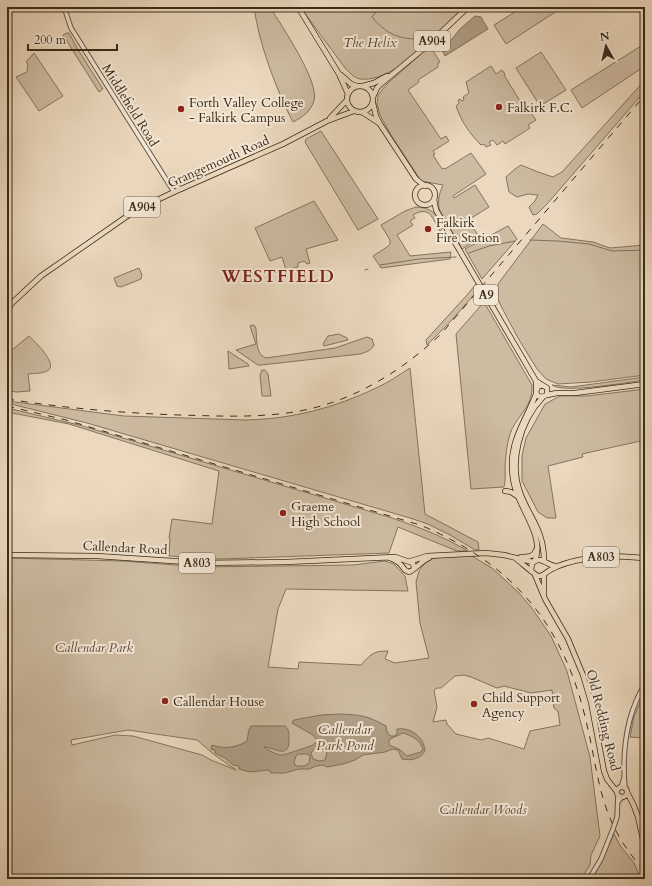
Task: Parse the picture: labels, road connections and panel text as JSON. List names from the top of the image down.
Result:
{
  "streets": {
    "main road": [
      "A904",
      "Grangemouth Road",
      "A9",
      "Callendar Road",
      "A803",
      "Old Redding Road"
    ],
    "street": ["Middlefield Road"]
  },
  "crossings": [
    ["A904", "Grangemouth Road"],
    ["Middlefield Road", "Grangemouth Road"],
    ["Callendar Road", "A803"],
    ["Callendar Road", "Old Redding Road"],
    ["A803", "Old Redding Road"]
  ],
  "districts": ["WESTFIELD"],
  "water": ["Callendar Park Pond"],
  "parks": ["The Helix", "Callendar Park", "Callendar Woods"],
  "places": [
    "Falkirk F.C.",
    "Forth Valley College - Falkirk Campus",
    "Falkirk Fire Station",
    "Graeme High School",
    "Callendar House",
    "Child Support Agency"
  ],
  "scale_bar": "200 m",
  "north": "top"
}
